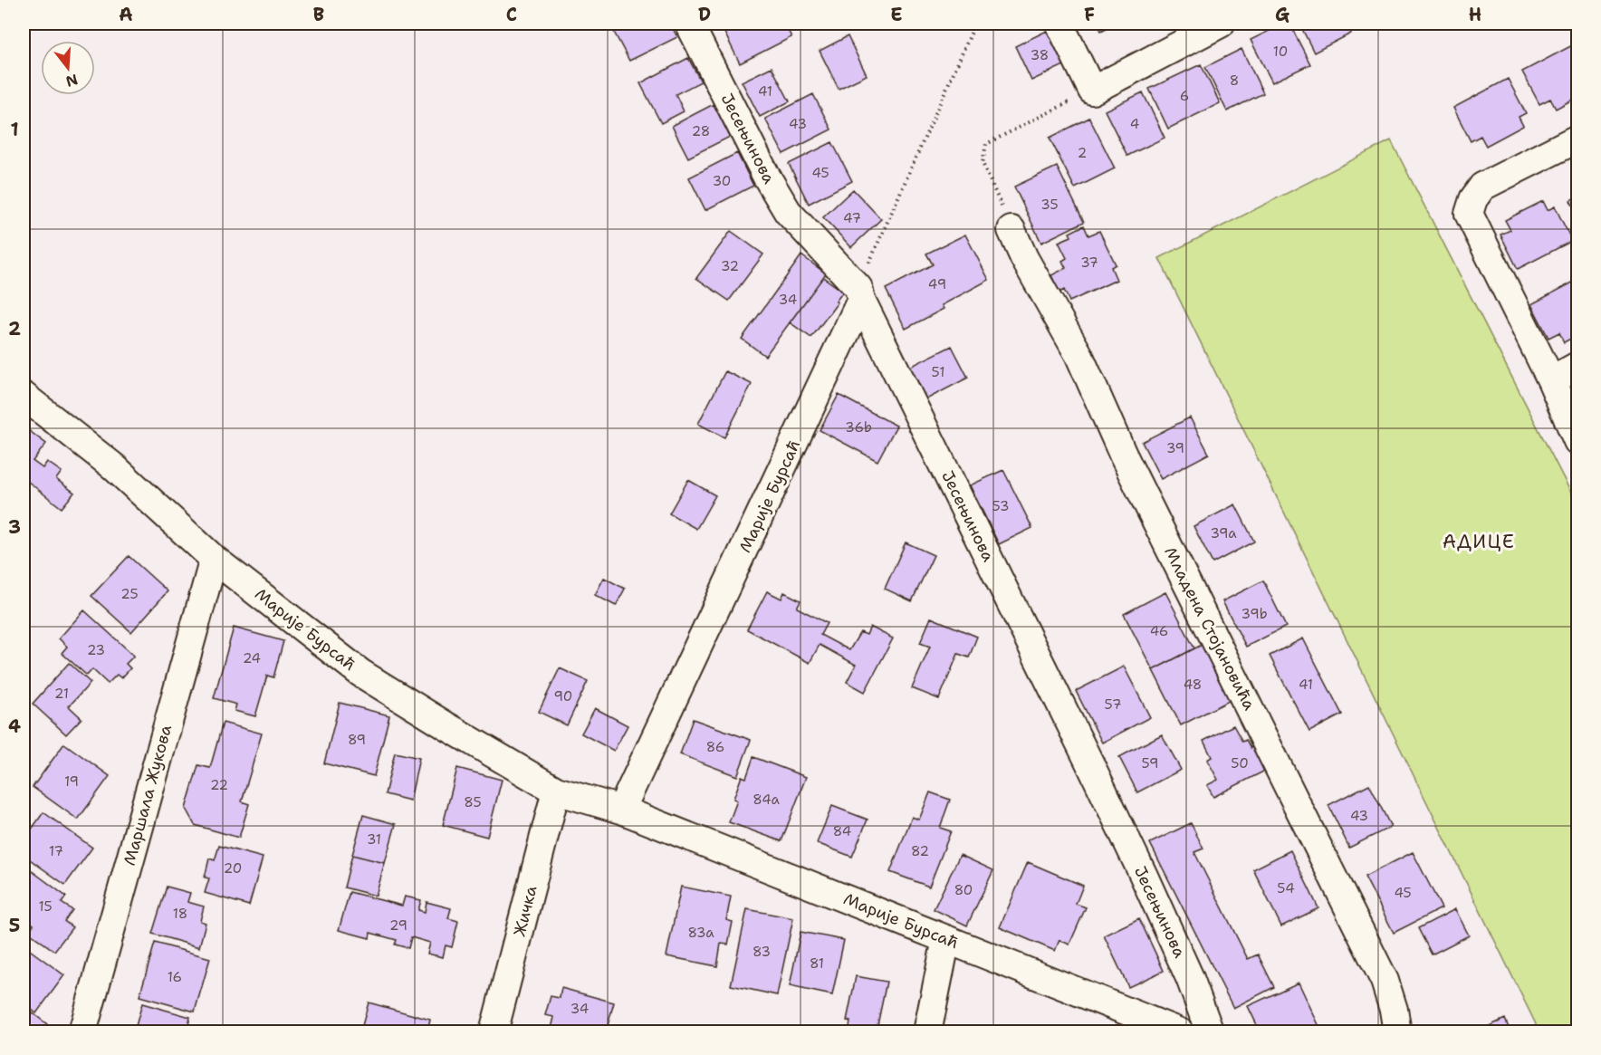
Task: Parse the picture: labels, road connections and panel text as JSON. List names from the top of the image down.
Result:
{
  "streets": {
    "street": [
      "Јесењинова",
      "Марије Бурсаћ",
      "Младена Стојановића",
      "Маршала Жукова",
      "Жичка"
    ]
  },
  "crossings": [
    ["Јесењинова", "Марије Бурсаћ"],
    ["Марије Бурсаћ", "Маршала Жукова"],
    ["Марије Бурсаћ", "Жичка"]
  ],
  "districts": ["АДИЦЕ"],
  "house_numbers": [
    "10",
    "38",
    "8",
    "41",
    "6",
    "43",
    "4",
    "28",
    "2",
    "45",
    "30",
    "35",
    "47",
    "37",
    "32",
    "49",
    "34",
    "51",
    "36b",
    "39",
    "53",
    "39a",
    "25",
    "39b",
    "46",
    "23",
    "24",
    "48",
    "41",
    "21",
    "90",
    "57",
    "89",
    "86",
    "59",
    "50",
    "19",
    "22",
    "84a",
    "85",
    "43",
    "84",
    "31",
    "17",
    "82",
    "20",
    "54",
    "80",
    "45",
    "15",
    "18",
    "29",
    "83a",
    "83",
    "81",
    "16",
    "34"
  ],
  "north": "bottom",
  "grid": {
    "columns": [
      "A",
      "B",
      "C",
      "D",
      "E",
      "F",
      "G",
      "H"
    ],
    "rows": [
      "1",
      "2",
      "3",
      "4",
      "5"
    ]
  }
}
